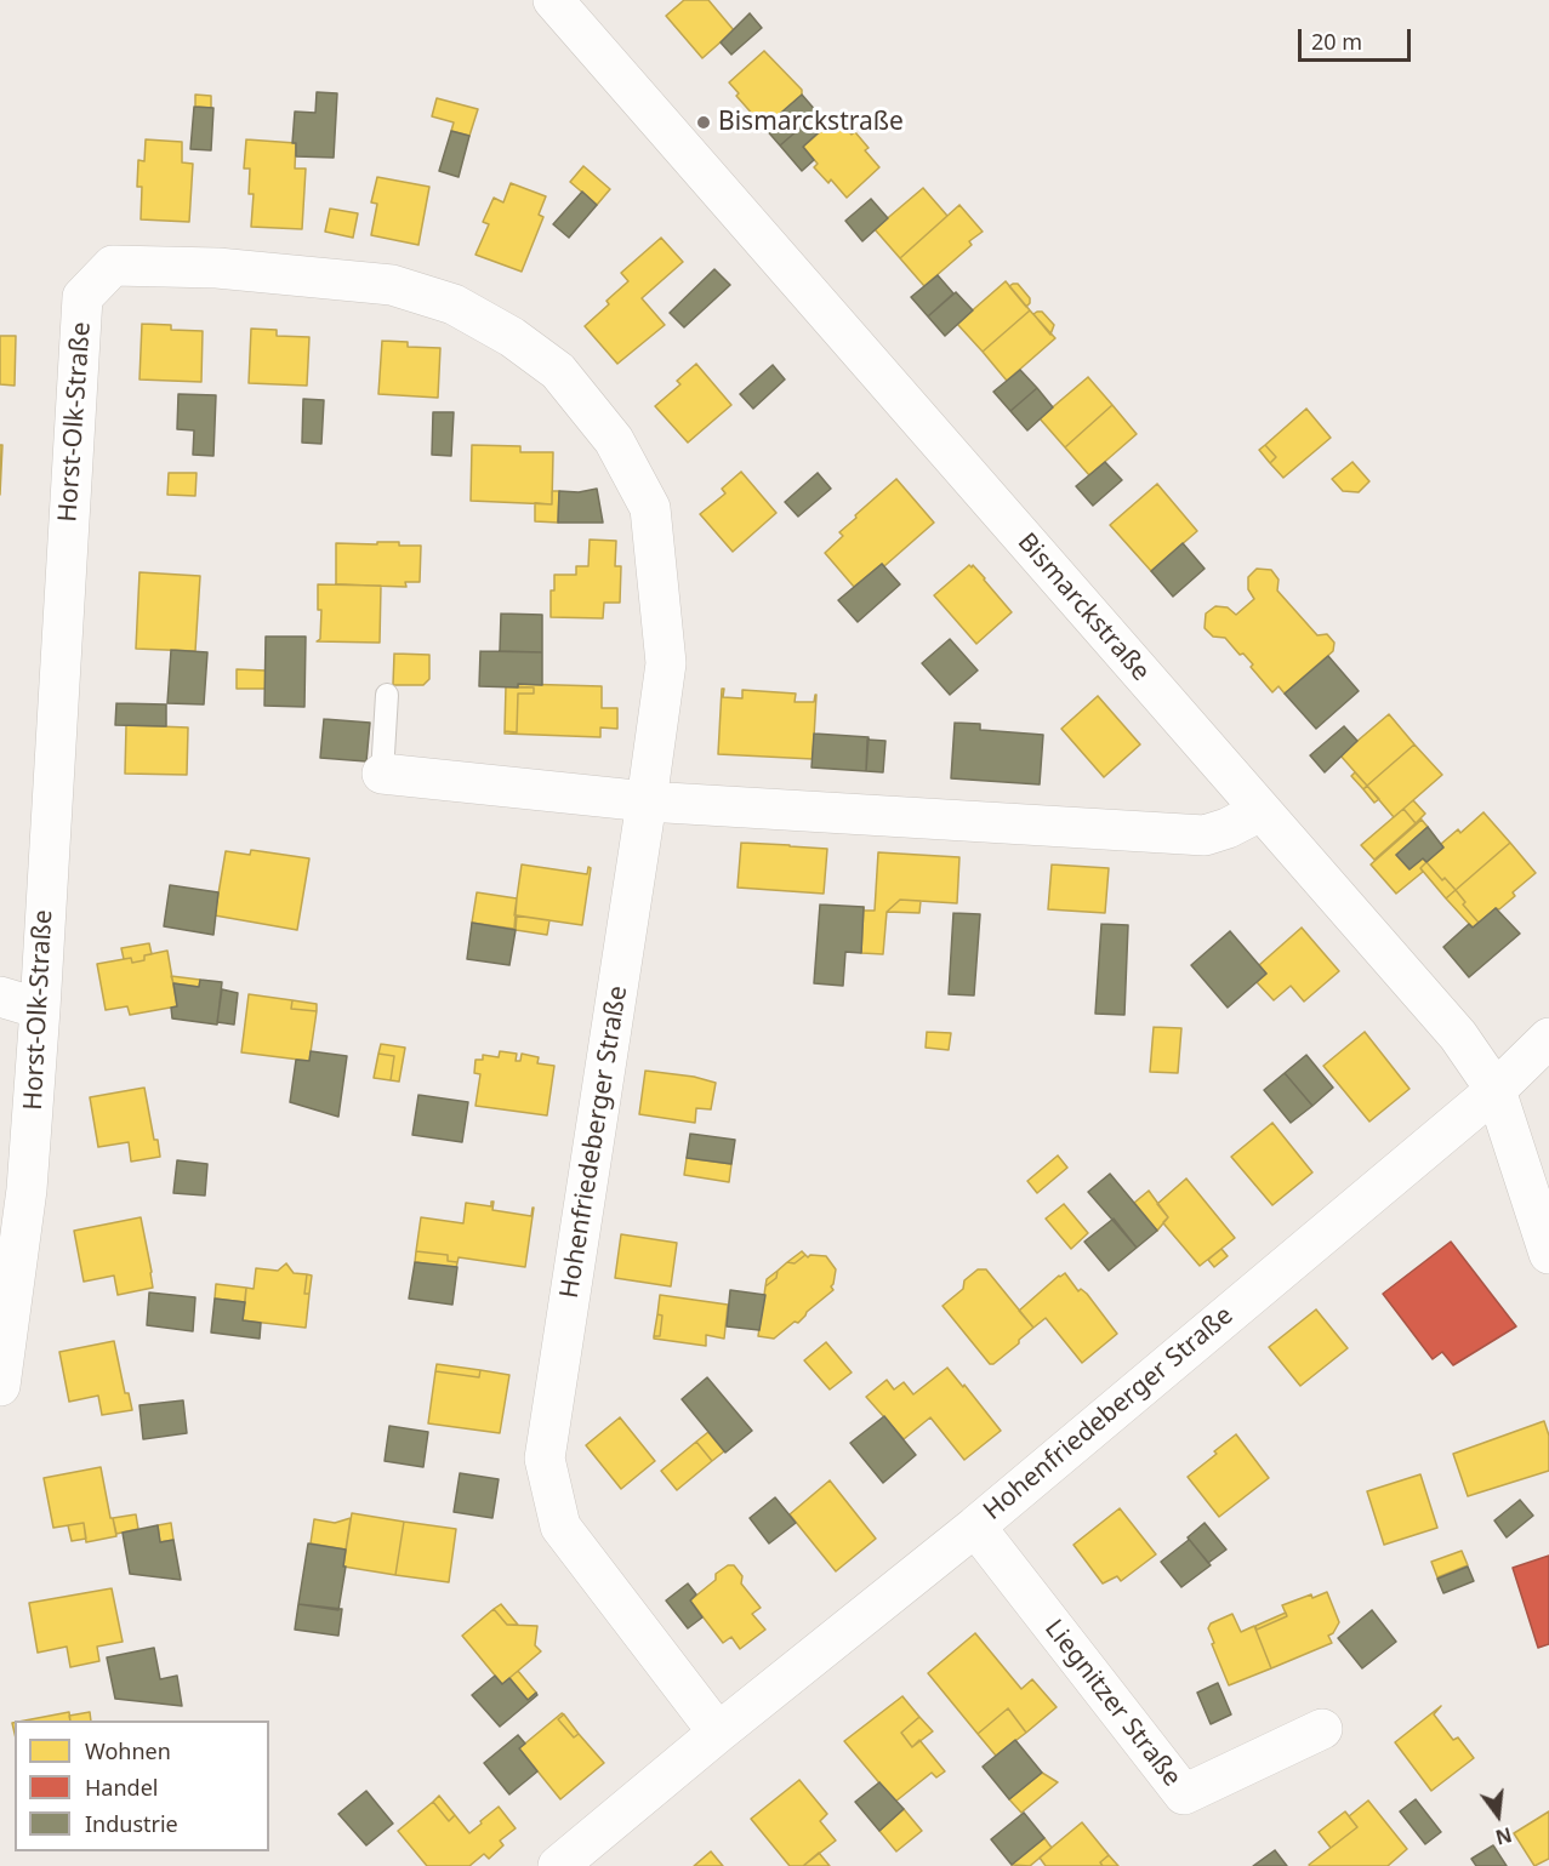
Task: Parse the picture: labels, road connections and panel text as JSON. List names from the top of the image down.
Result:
{
  "streets": {
    "street": [
      "Horst-Olk-Straße",
      "Bismarckstraße",
      "Hohenfriedeberger Straße",
      "Liegnitzer Straße"
    ]
  },
  "crossings": [
    ["Horst-Olk-Straße", "Hohenfriedeberger Straße"],
    ["Bismarckstraße", "Hohenfriedeberger Straße"],
    ["Hohenfriedeberger Straße", "Liegnitzer Straße"]
  ],
  "places": ["Bismarckstraße"],
  "legend": ["Wohnen", "Handel", "Industrie"],
  "scale_bar": "20 m",
  "north": "bottom"
}
